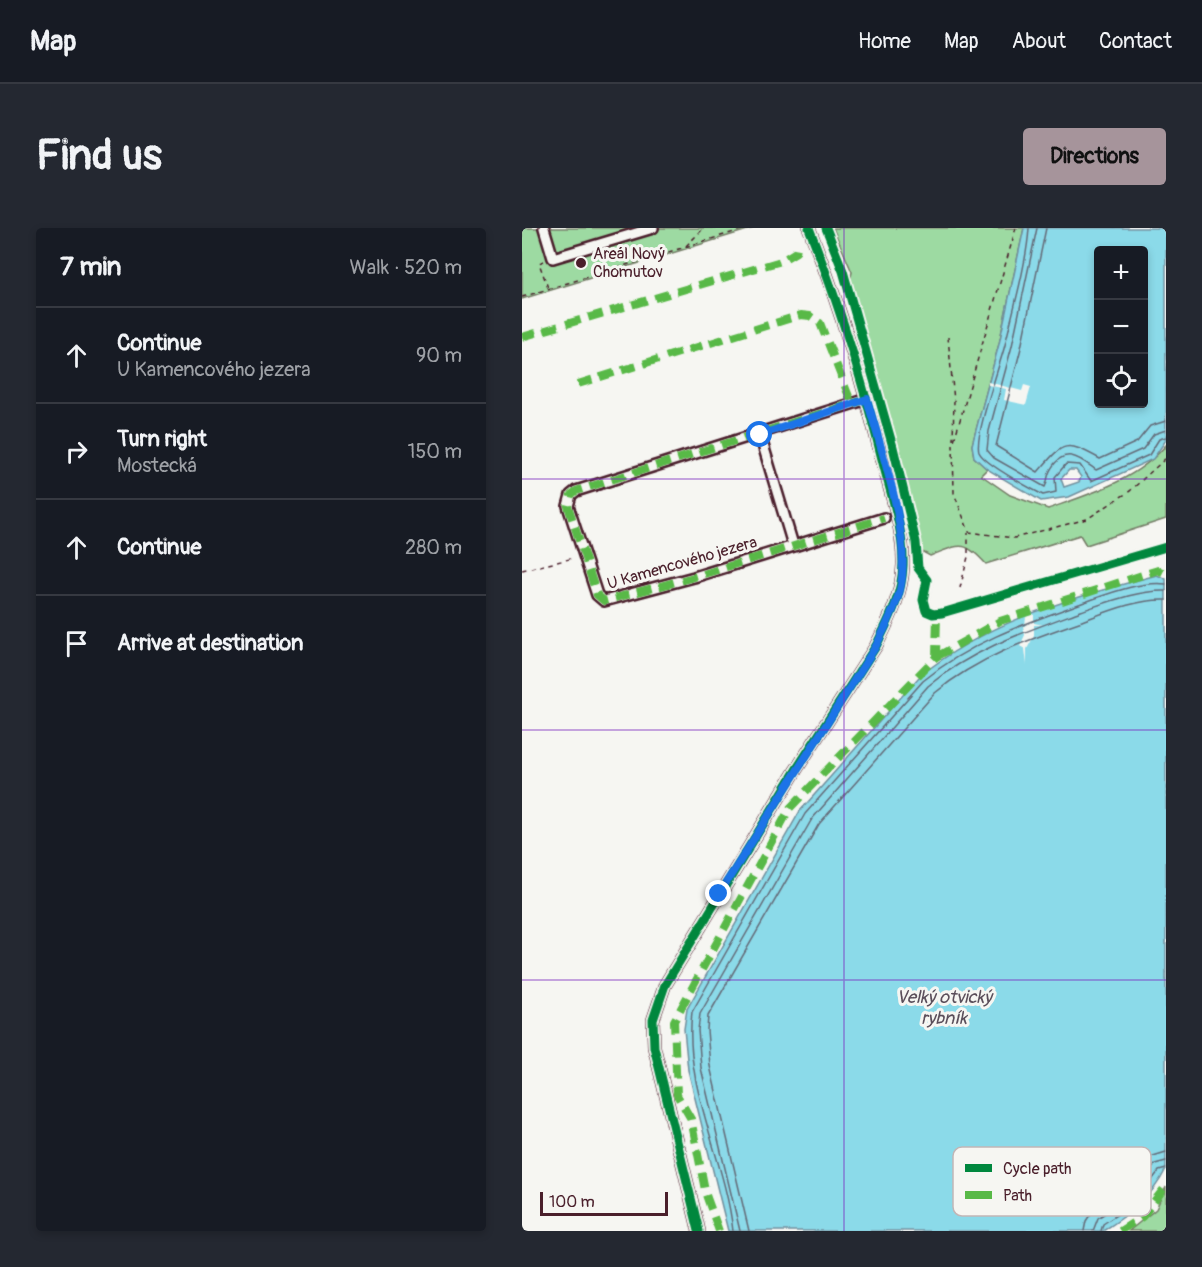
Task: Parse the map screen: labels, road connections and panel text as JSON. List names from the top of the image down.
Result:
{
  "streets": {
    "street": ["U Kamencového jezera"]
  },
  "water": ["Velký otvický rybník"],
  "places": ["Areál Nový Chomutov"],
  "legend": ["Cycle path", "Path"],
  "scale_bar": "100 m",
  "page": {
    "header": "Map",
    "nav": [
      "Home",
      "Map",
      "About",
      "Contact"
    ],
    "buttons": "Directions",
    "title": "Find us",
    "heading": ["7 min", "Walk · 520 m"],
    "map_buttons": ["+", "−"],
    "list": [
      ["Continue", "U Kamencového jezera", "90 m"],
      ["Turn right", "Mostecká", "150 m"],
      ["Continue", "280 m"],
      "Arrive at destination"
    ],
    "scale": "100 m"
  }
}
